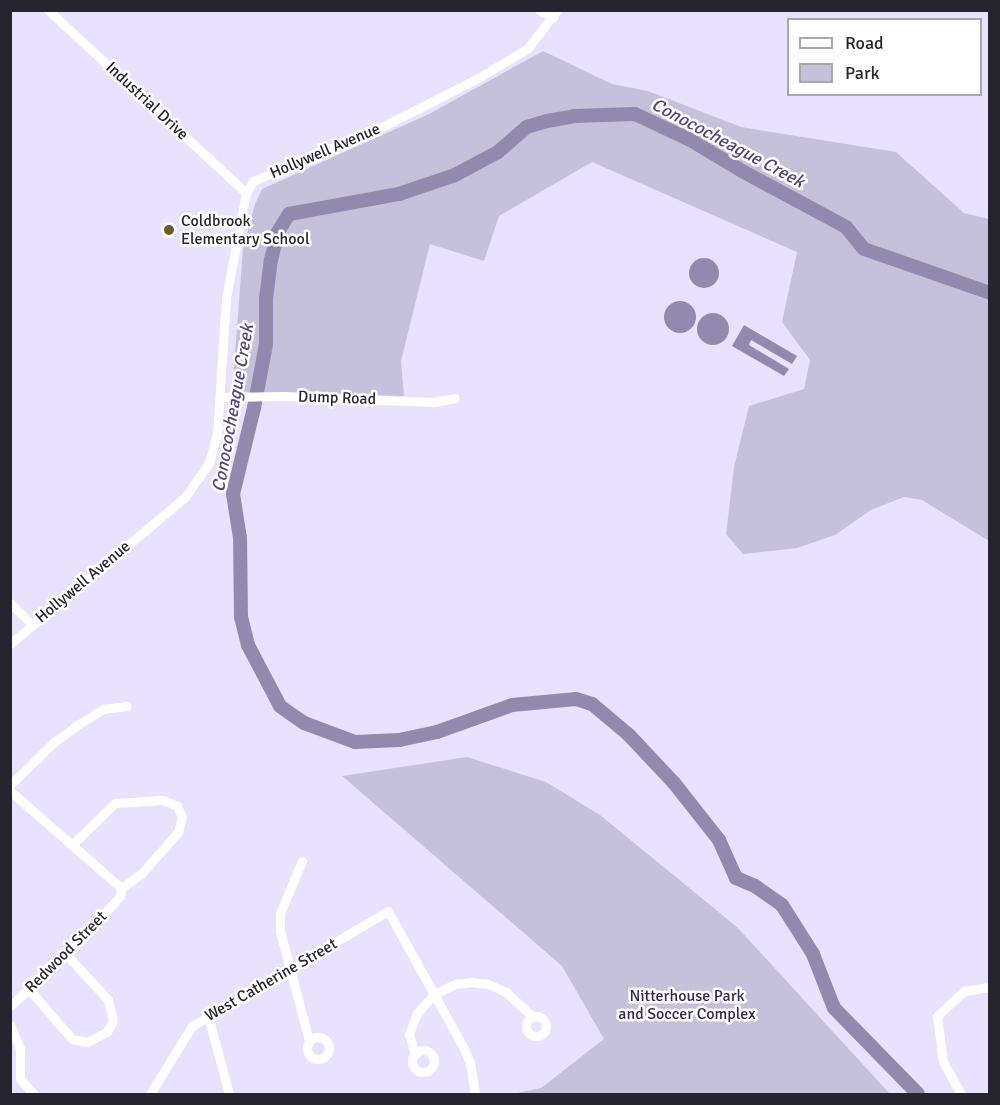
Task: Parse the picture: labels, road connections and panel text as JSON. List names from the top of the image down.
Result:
{
  "streets": {
    "street": [
      "Industrial Drive",
      "Hollywell Avenue",
      "Dump Road",
      "Redwood Street",
      "West Catherine Street"
    ]
  },
  "crossings": [
    ["Industrial Drive", "Hollywell Avenue"],
    ["Hollywell Avenue", "Dump Road"]
  ],
  "water": ["Conococheague Creek"],
  "parks": ["Nitterhouse Park and Soccer Complex"],
  "places": ["Coldbrook Elementary School"],
  "legend": ["Road", "Park"]
}
